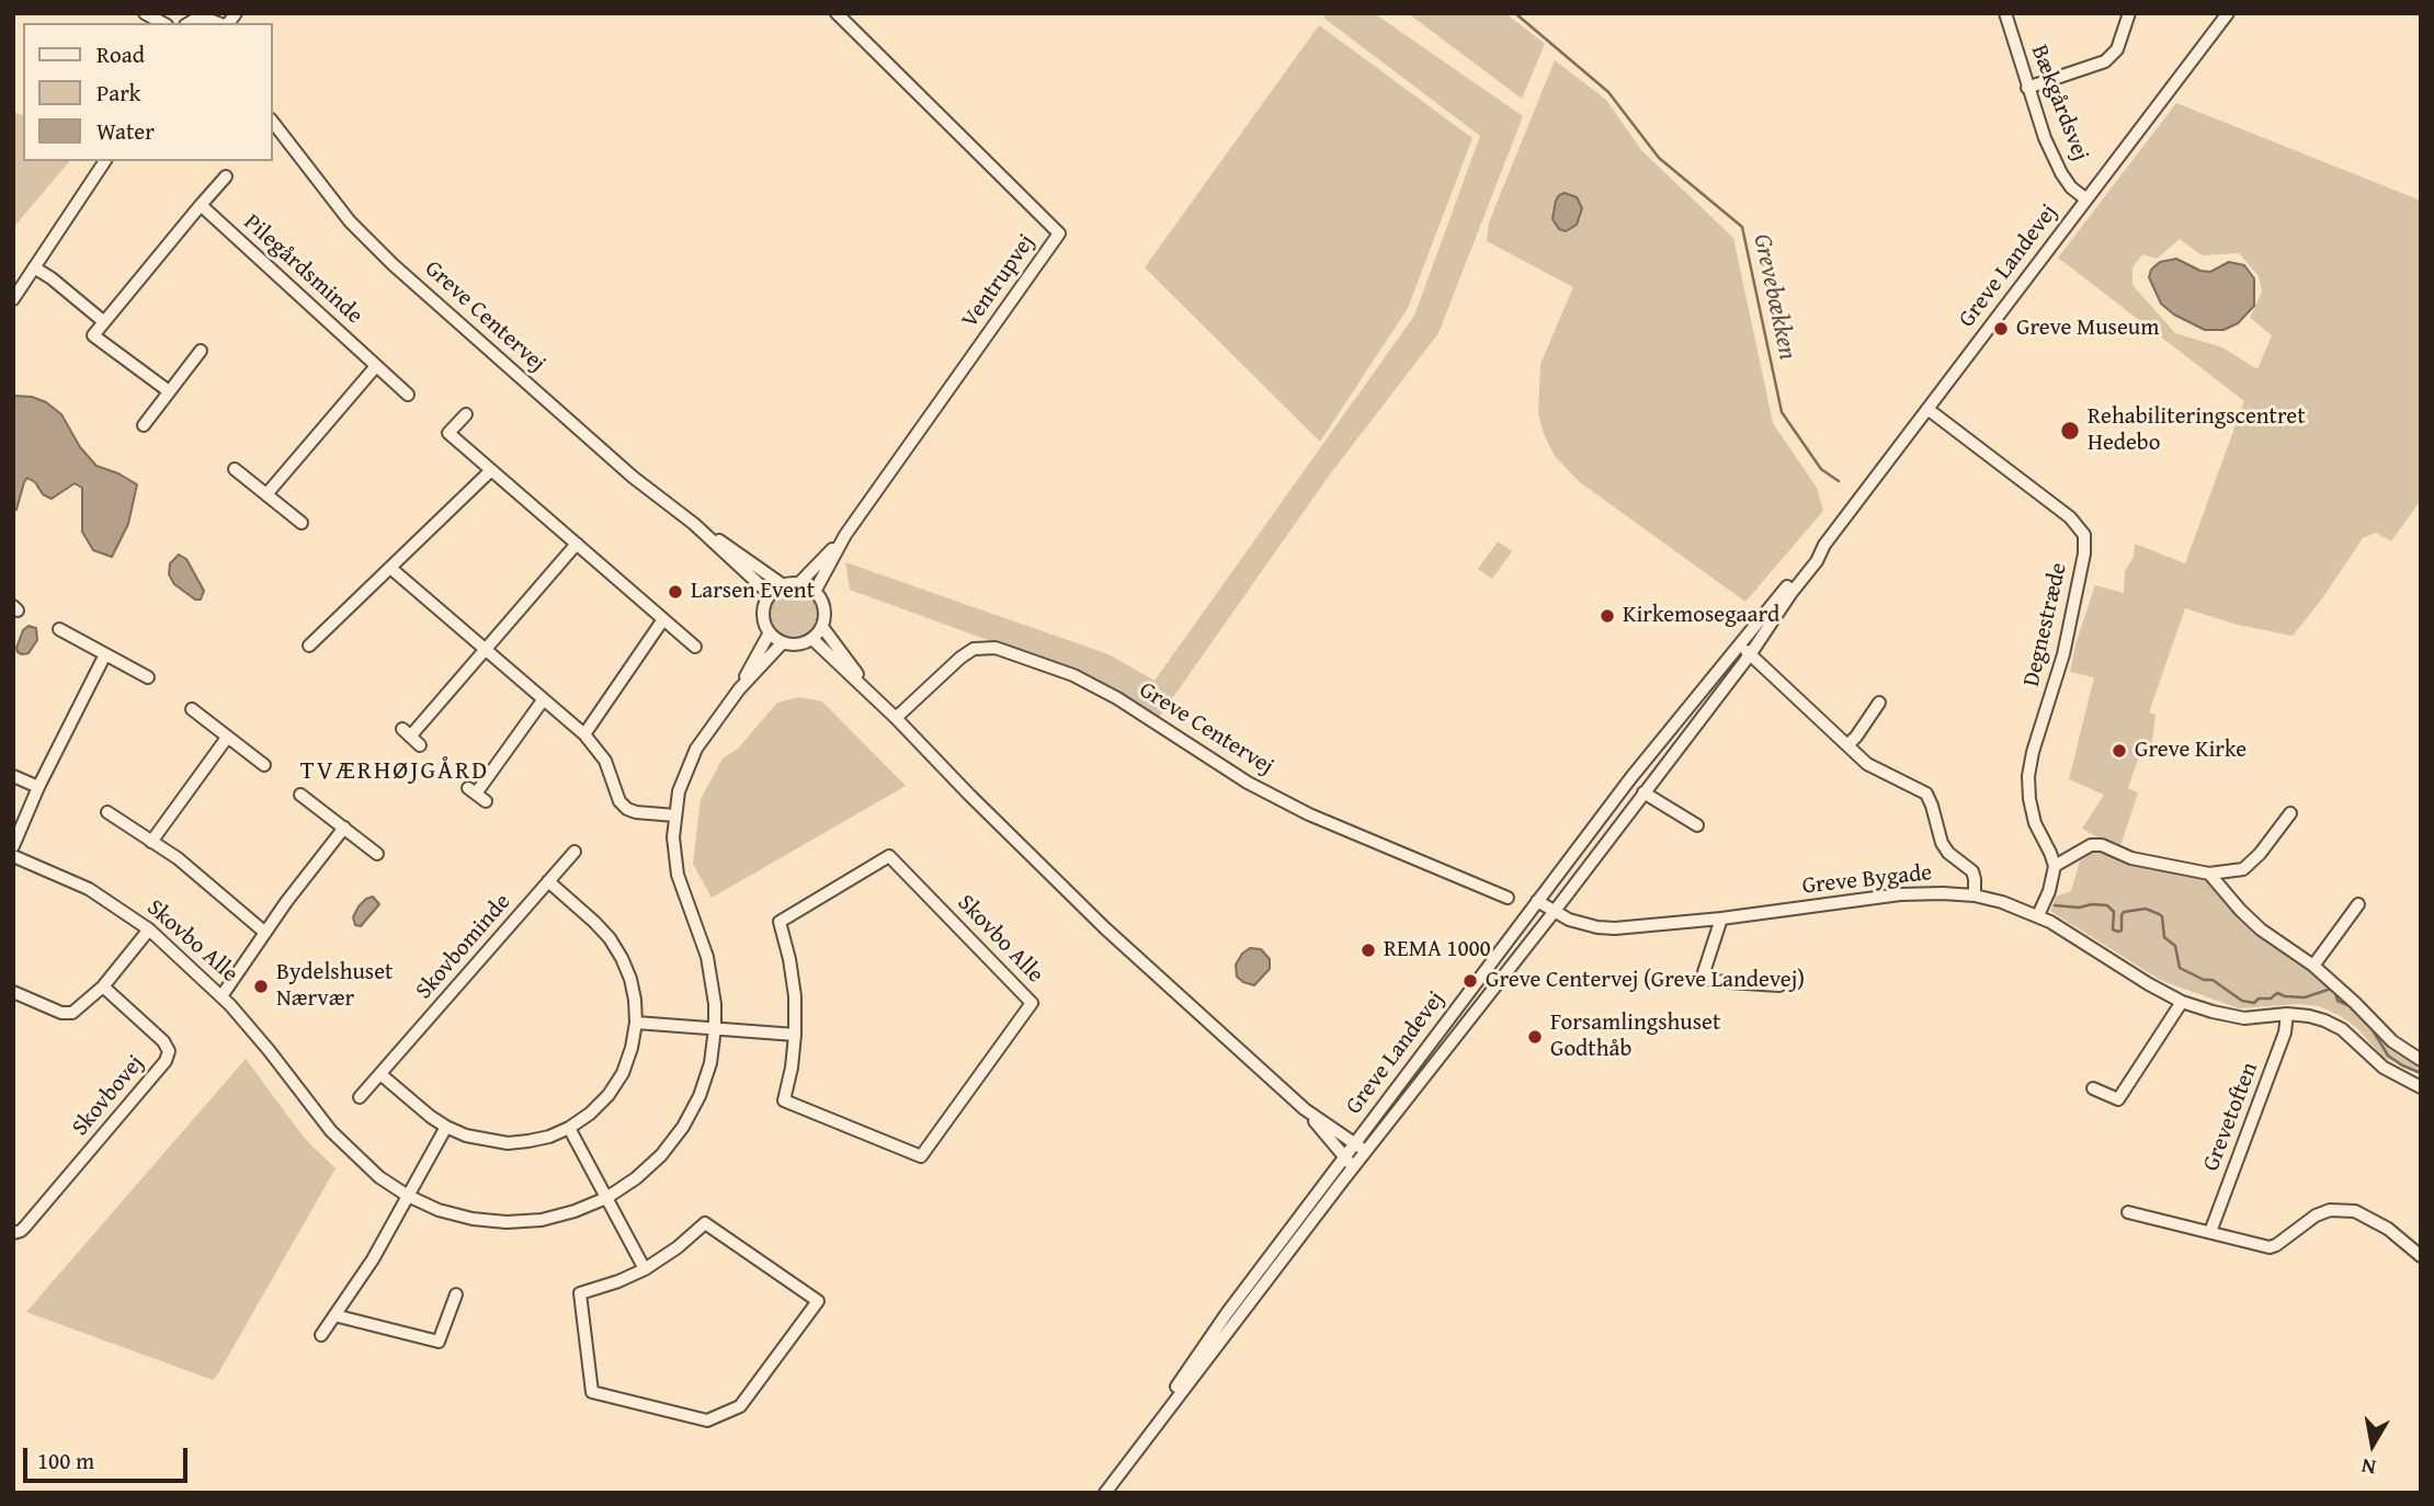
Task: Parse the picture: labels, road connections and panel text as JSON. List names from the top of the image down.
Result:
{
  "streets": {
    "street": [
      "Bækgårdsvej",
      "Greve Landevej",
      "Pilegårdsminde",
      "Ventrupvej",
      "Greve Centervej",
      "Degnestræde",
      "Greve Bygade",
      "Skovbo Alle",
      "Skovbominde",
      "Skovbovej",
      "Grevetoften"
    ]
  },
  "crossings": [
    ["Bækgårdsvej", "Greve Landevej"],
    ["Greve Landevej", "Degnestræde"],
    ["Greve Landevej", "Greve Bygade"],
    ["Ventrupvej", "Greve Centervej"],
    ["Ventrupvej", "Skovbo Alle"],
    ["Greve Centervej", "Skovbo Alle"],
    ["Greve Bygade", "Grevetoften"]
  ],
  "districts": ["TVÆRHØJGÅRD"],
  "water": ["Grevebækken"],
  "places": [
    "Greve Museum",
    "Rehabiliteringscentret Hedebo",
    "Larsen Event",
    "Kirkemosegaard",
    "Greve Kirke",
    "REMA 1000",
    "Greve Centervej (Greve Landevej)",
    "Bydelshuset Nærvær",
    "Forsamlingshuset Godthåb"
  ],
  "legend": ["Road", "Park", "Water"],
  "scale_bar": "100 m",
  "north": "bottom"
}
